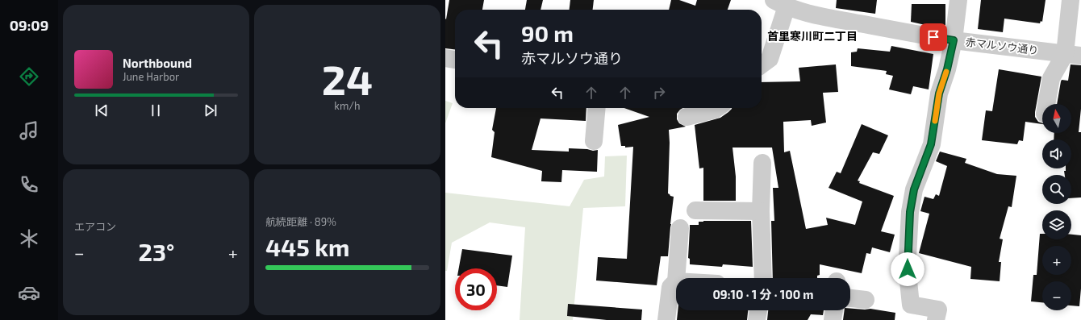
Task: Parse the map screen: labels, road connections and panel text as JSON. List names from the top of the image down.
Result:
{
  "streets": {
    "street": ["赤マルソウ通り"]
  },
  "districts": ["首里寒川町二丁目"],
  "north": "top",
  "page": {
    "tabs": "09:09",
    "tile": [
      ["24", "km/h"],
      "エアコン",
      ["航続距離 · 89%", "445 km"]
    ],
    "turn": ["90 m", "赤マルソウ通り"],
    "song": ["Northbound", "June Harbor"],
    "map_buttons": ["+", "−"],
    "heat": ["−", "23°", "+"],
    "limit": "30",
    "trip": "09:10 · 1 分 · 100 m"
  }
}
